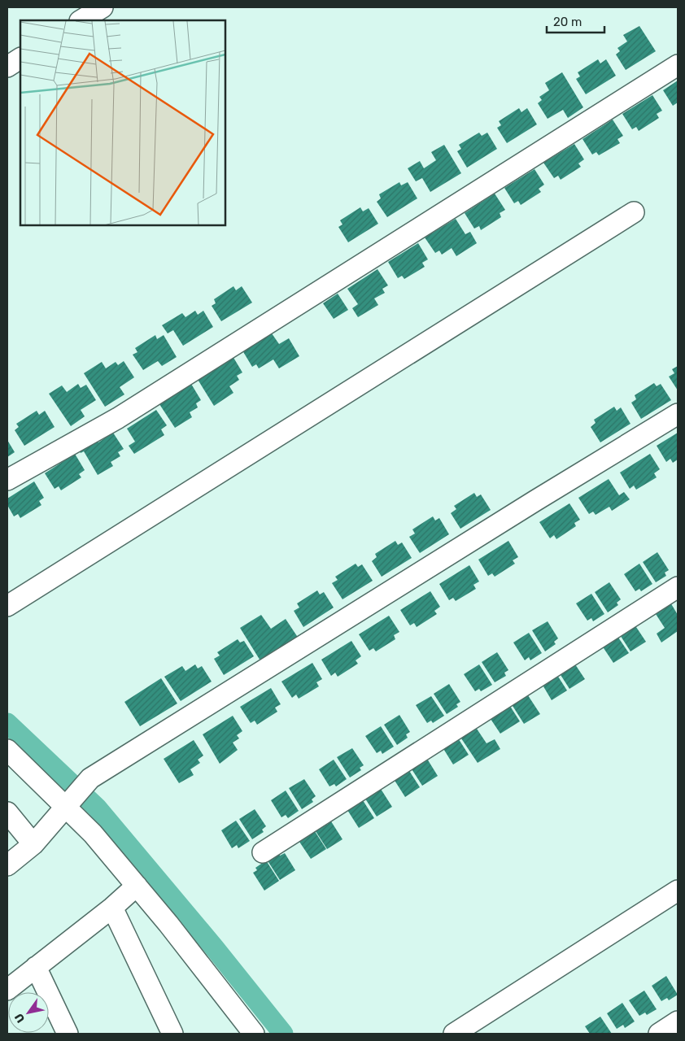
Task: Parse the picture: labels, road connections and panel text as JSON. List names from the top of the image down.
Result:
{
  "scale_bar": "20 m",
  "north": "bottom left"
}
